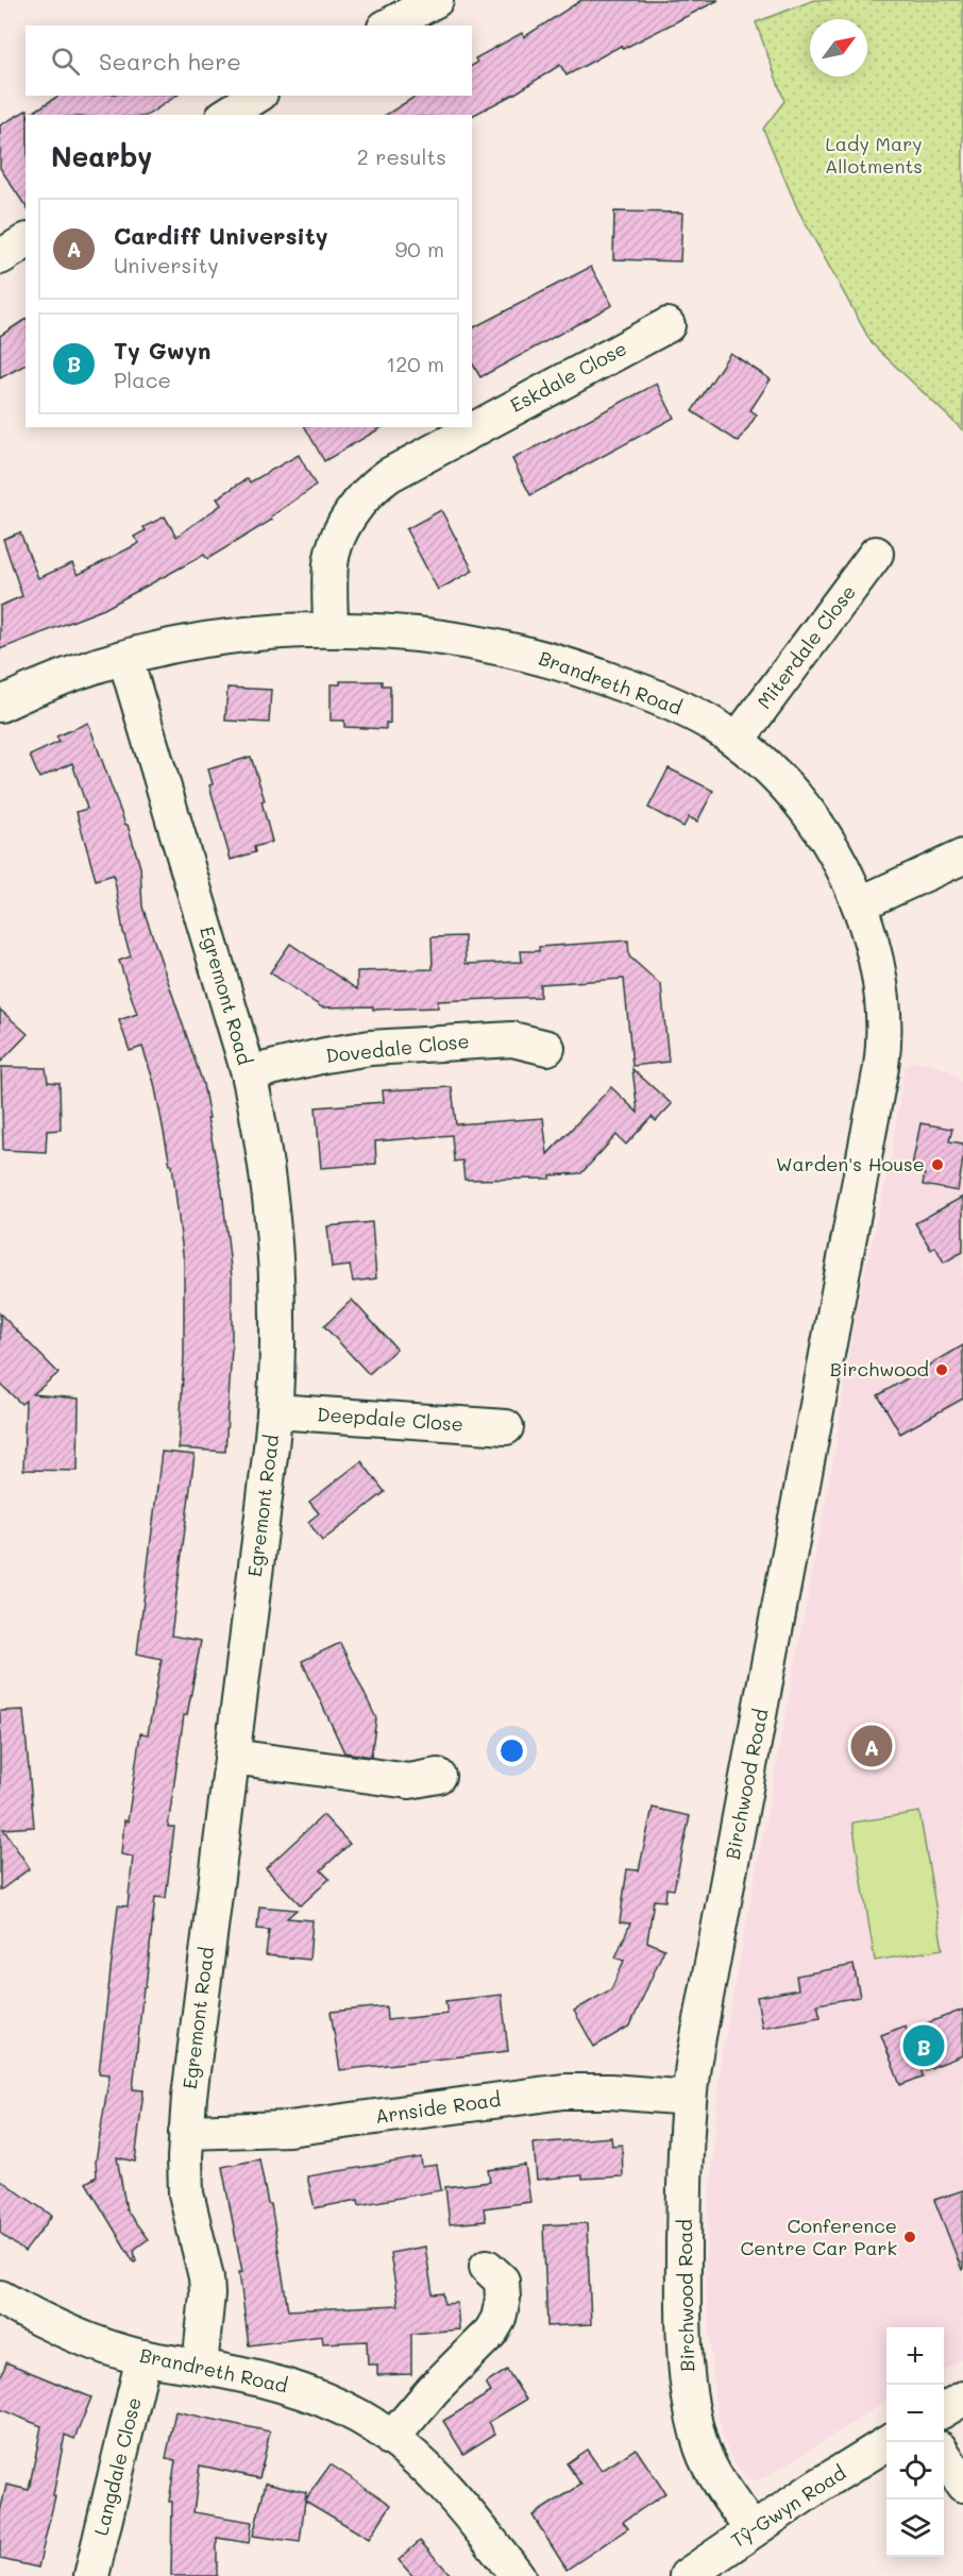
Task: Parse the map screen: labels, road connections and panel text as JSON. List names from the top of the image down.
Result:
{
  "streets": {
    "street": [
      "Eskdale Close",
      "Miterdale Close",
      "Brandreth Road",
      "Egremont Road",
      "Dovedale Close",
      "Deepdale Close",
      "Birchwood Road",
      "Arnside Road",
      "Langdale Close",
      "Tŷ-Gwyn Road"
    ]
  },
  "crossings": [
    ["Eskdale Close", "Brandreth Road"],
    ["Miterdale Close", "Brandreth Road"],
    ["Brandreth Road", "Egremont Road"],
    ["Brandreth Road", "Birchwood Road"],
    ["Brandreth Road", "Langdale Close"],
    ["Egremont Road", "Dovedale Close"],
    ["Egremont Road", "Deepdale Close"],
    ["Egremont Road", "Arnside Road"],
    ["Birchwood Road", "Arnside Road"],
    ["Birchwood Road", "Tŷ-Gwyn Road"]
  ],
  "parks": ["Lady Mary Allotments"],
  "places": ["Warden's House", "Birchwood", "Conference Centre Car Park"],
  "north": "top right",
  "page": {
    "search": "Search here",
    "heading": ["Nearby", "2 results"],
    "list": [
      {
        "mark": "A",
        "name": "Cardiff University",
        "note": "University",
        "value": "90 m"
      },
      {
        "mark": "B",
        "name": "Ty Gwyn",
        "note": "Place",
        "value": "120 m"
      }
    ],
    "pins": ["A", "B"],
    "map_buttons": ["+", "−"]
  }
}
